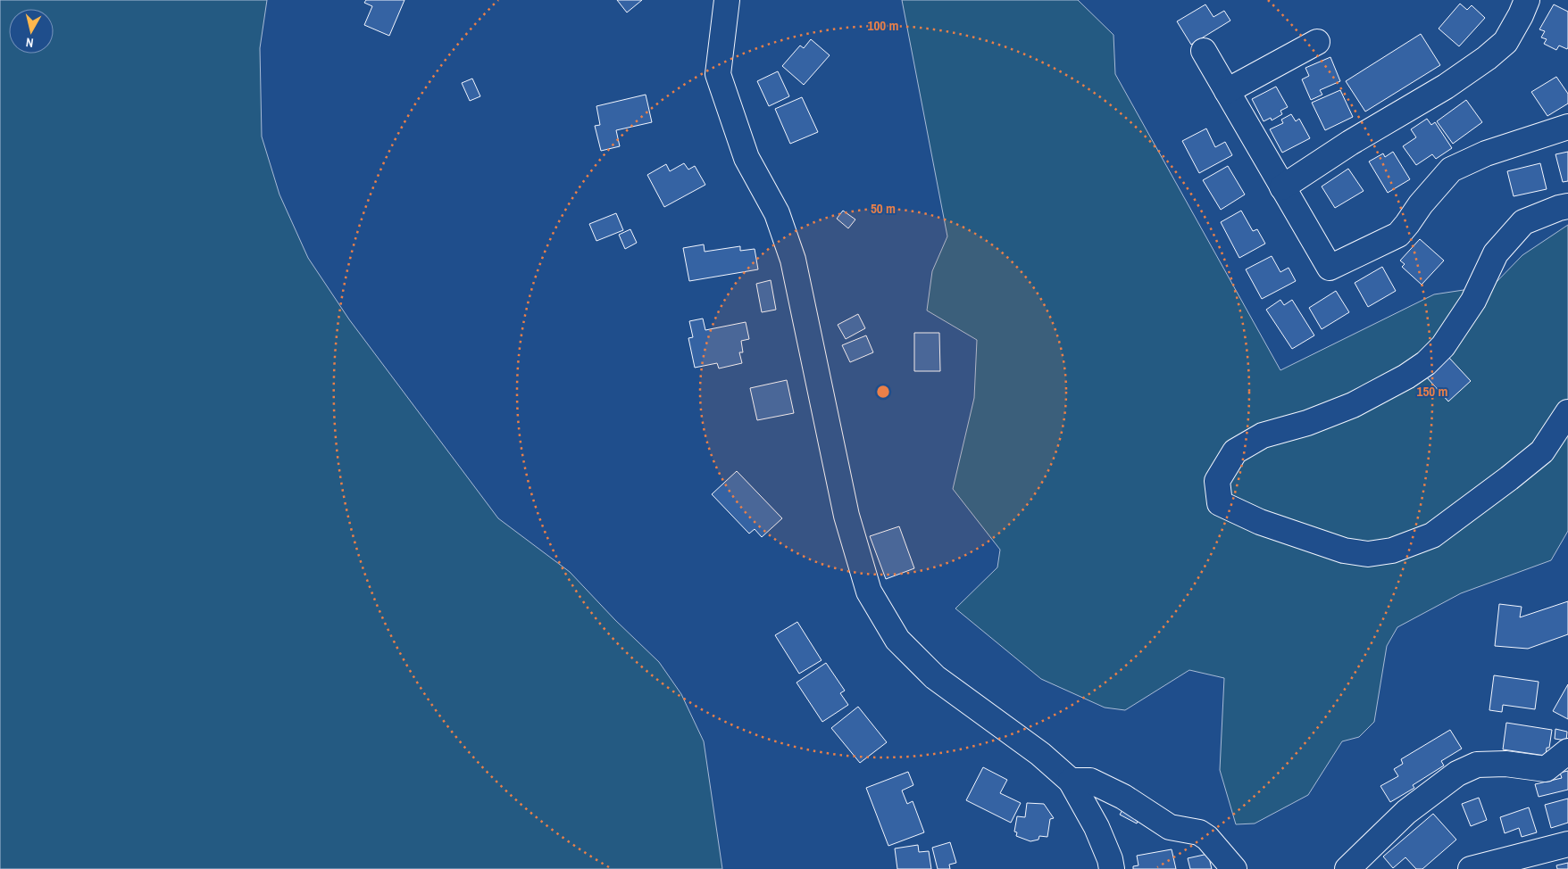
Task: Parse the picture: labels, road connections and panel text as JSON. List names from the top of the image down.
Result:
{
  "north": "bottom",
  "rings": ["100 m", "50 m", "150 m"]
}
